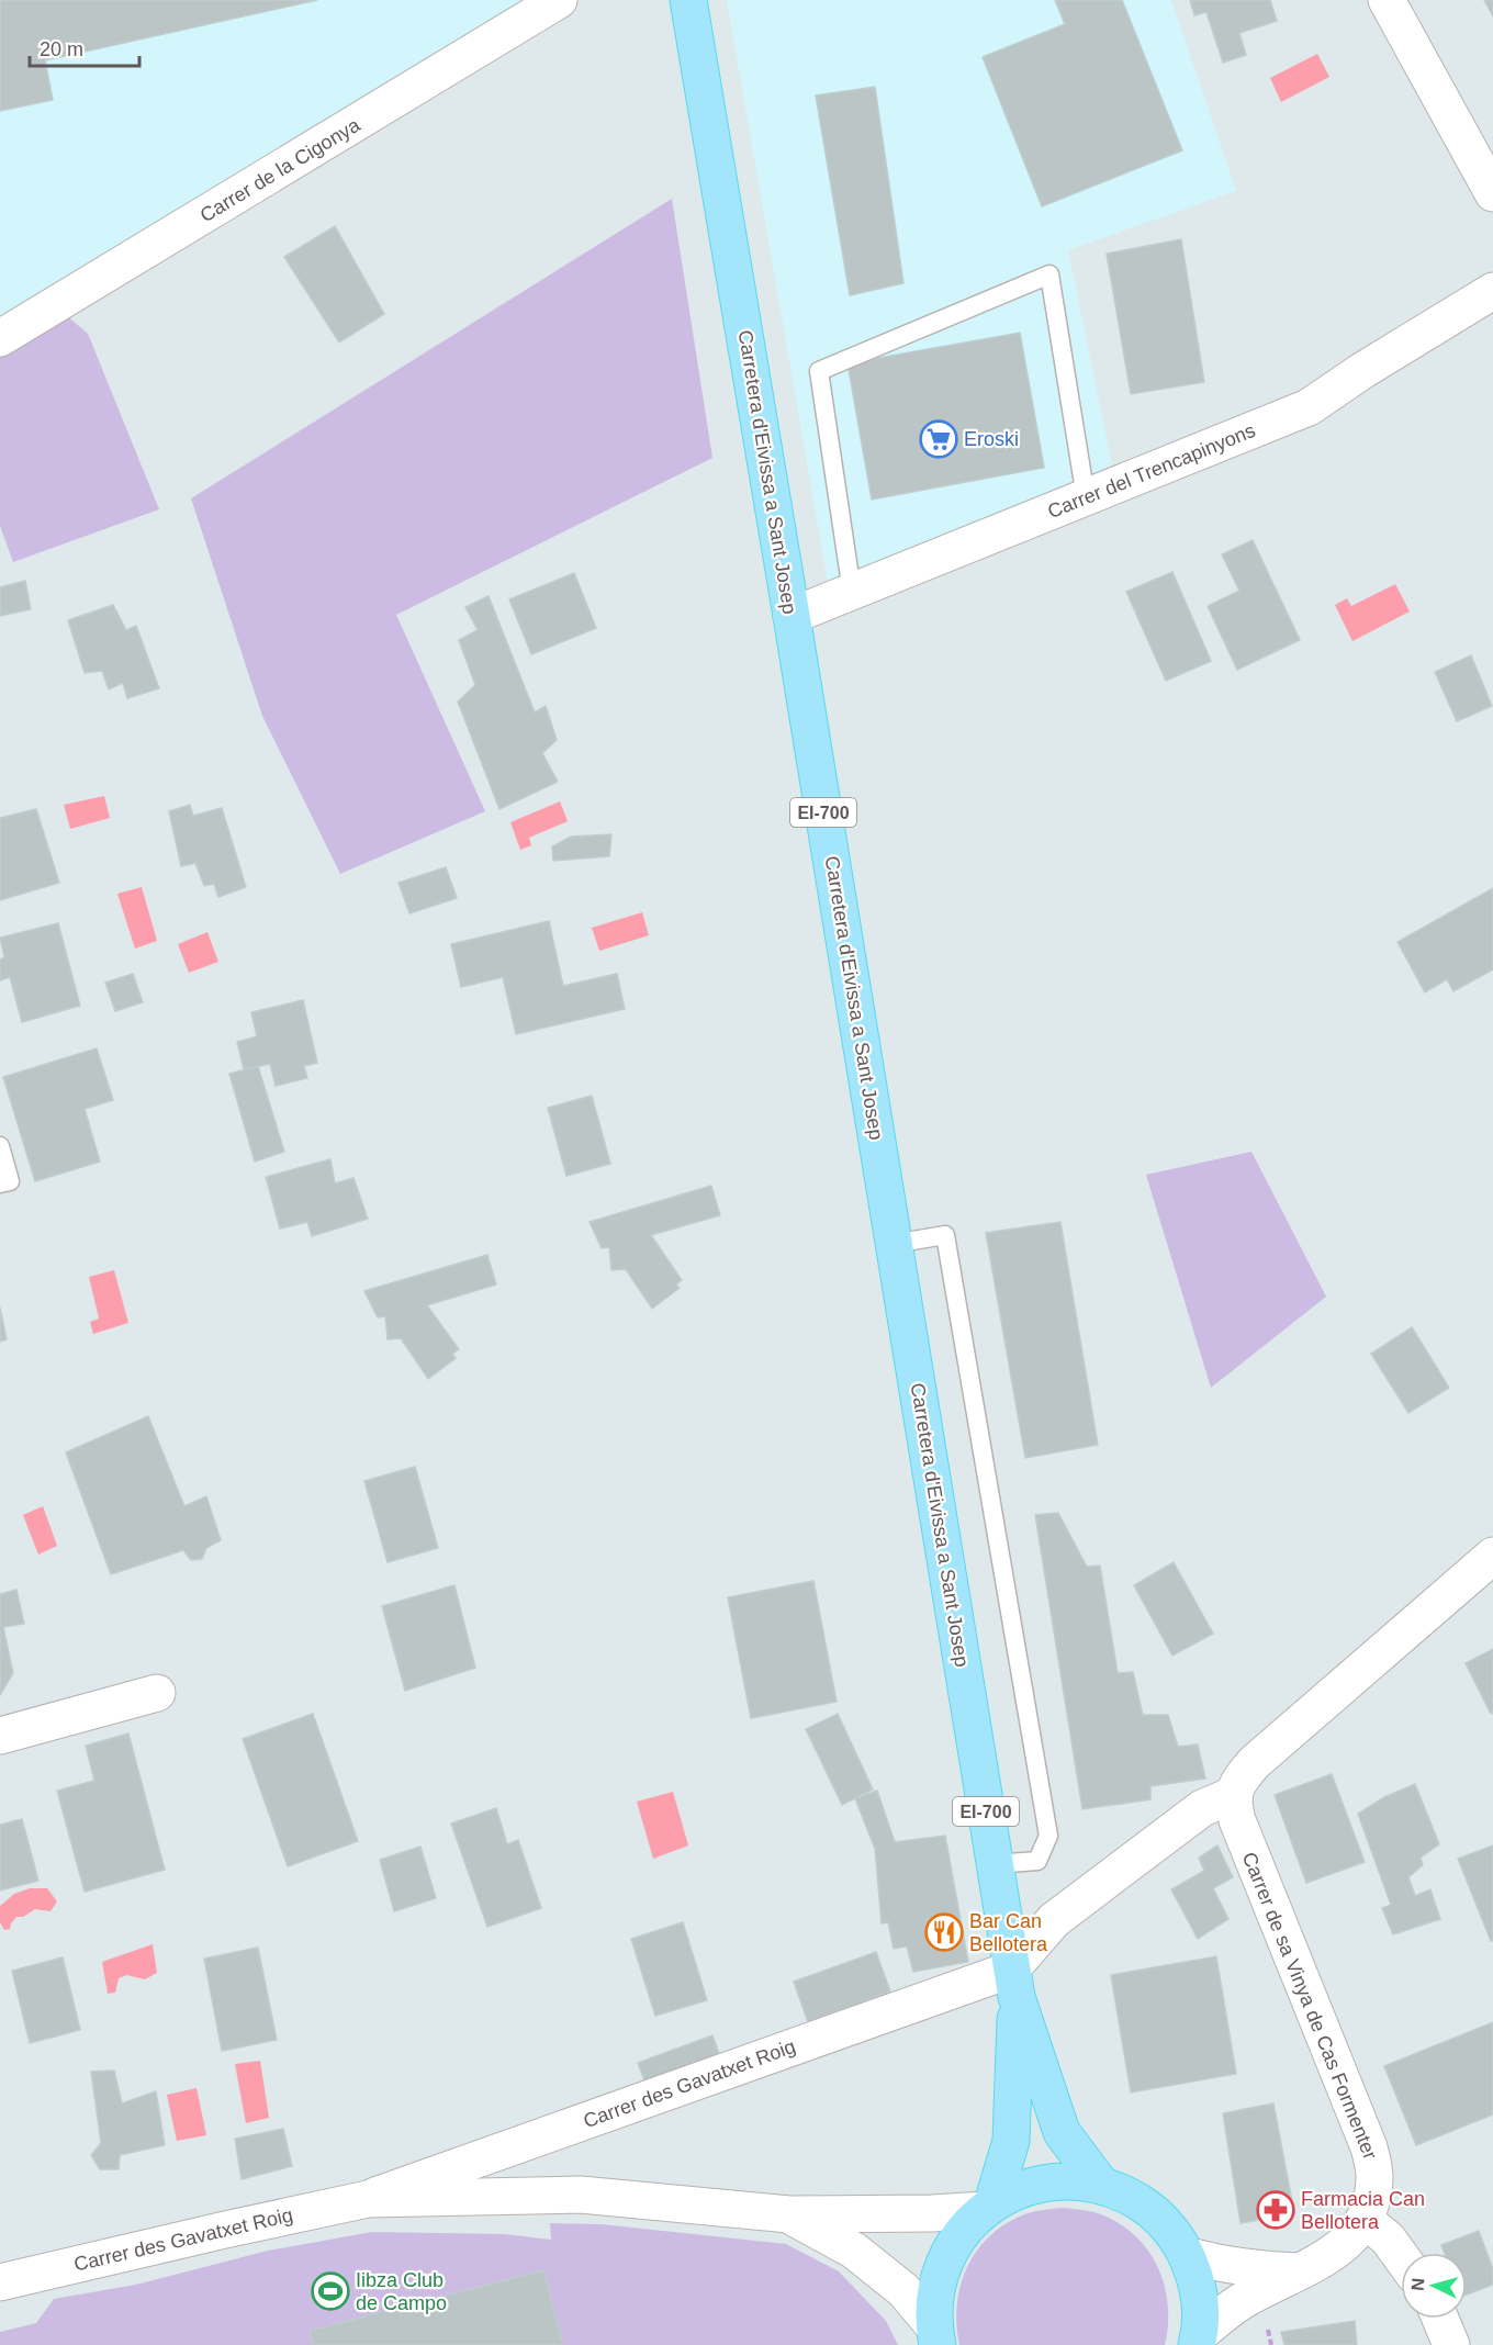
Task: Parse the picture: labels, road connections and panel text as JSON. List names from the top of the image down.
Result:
{
  "streets": {
    "main road": ["Carretera d'Eivissa a Sant Josep", "EI-700"],
    "street": [
      "Carrer de la Cigonya",
      "Carrer del Trencapinyons",
      "Carrer de sa Vinya de Cas Formenter",
      "Carrer des Gavatxet Roig"
    ]
  },
  "crossings": [
    ["Carrer del Trencapinyons", "Carretera d'Eivissa a Sant Josep"],
    ["Carretera d'Eivissa a Sant Josep", "EI-700"],
    ["Carretera d'Eivissa a Sant Josep", "Carrer des Gavatxet Roig"],
    ["EI-700", "Carrer des Gavatxet Roig"]
  ],
  "places": {
    "supermarket": ["Eroski"],
    "restaurant": ["Bar Can Bellotera"],
    "pharmacy": ["Farmacia Can Bellotera"],
    "sports": ["Iibza Club de Campo"]
  },
  "scale_bar": "20 m",
  "north": "left"
}
